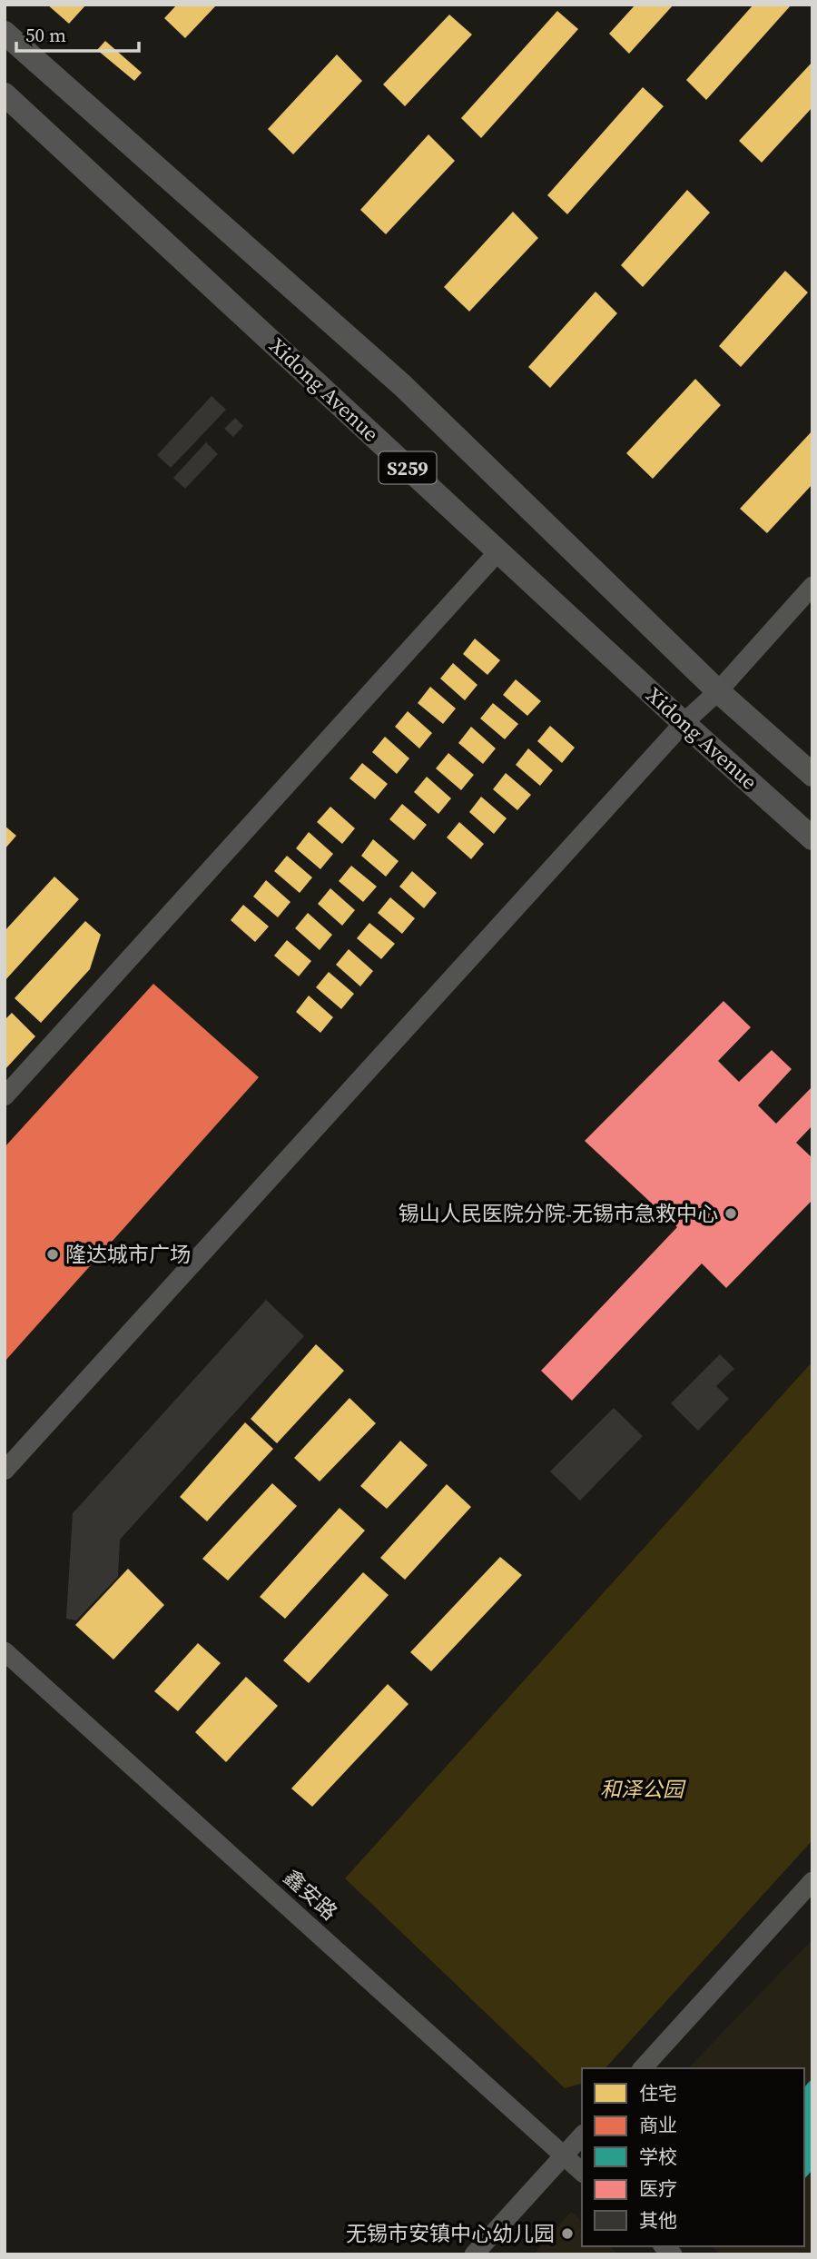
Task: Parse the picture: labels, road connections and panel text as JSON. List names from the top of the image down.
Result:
{
  "streets": {
    "main road": ["Xidong Avenue", "S259"],
    "street": ["鑫安路"]
  },
  "parks": ["和泽公园"],
  "places": ["锡山人民医院分院-无锡市急救中心", "隆达城市广场", "无锡市安镇中心幼儿园"],
  "legend": [
    "住宅",
    "商业",
    "学校",
    "医疗",
    "其他"
  ],
  "scale_bar": "50 m"
}
